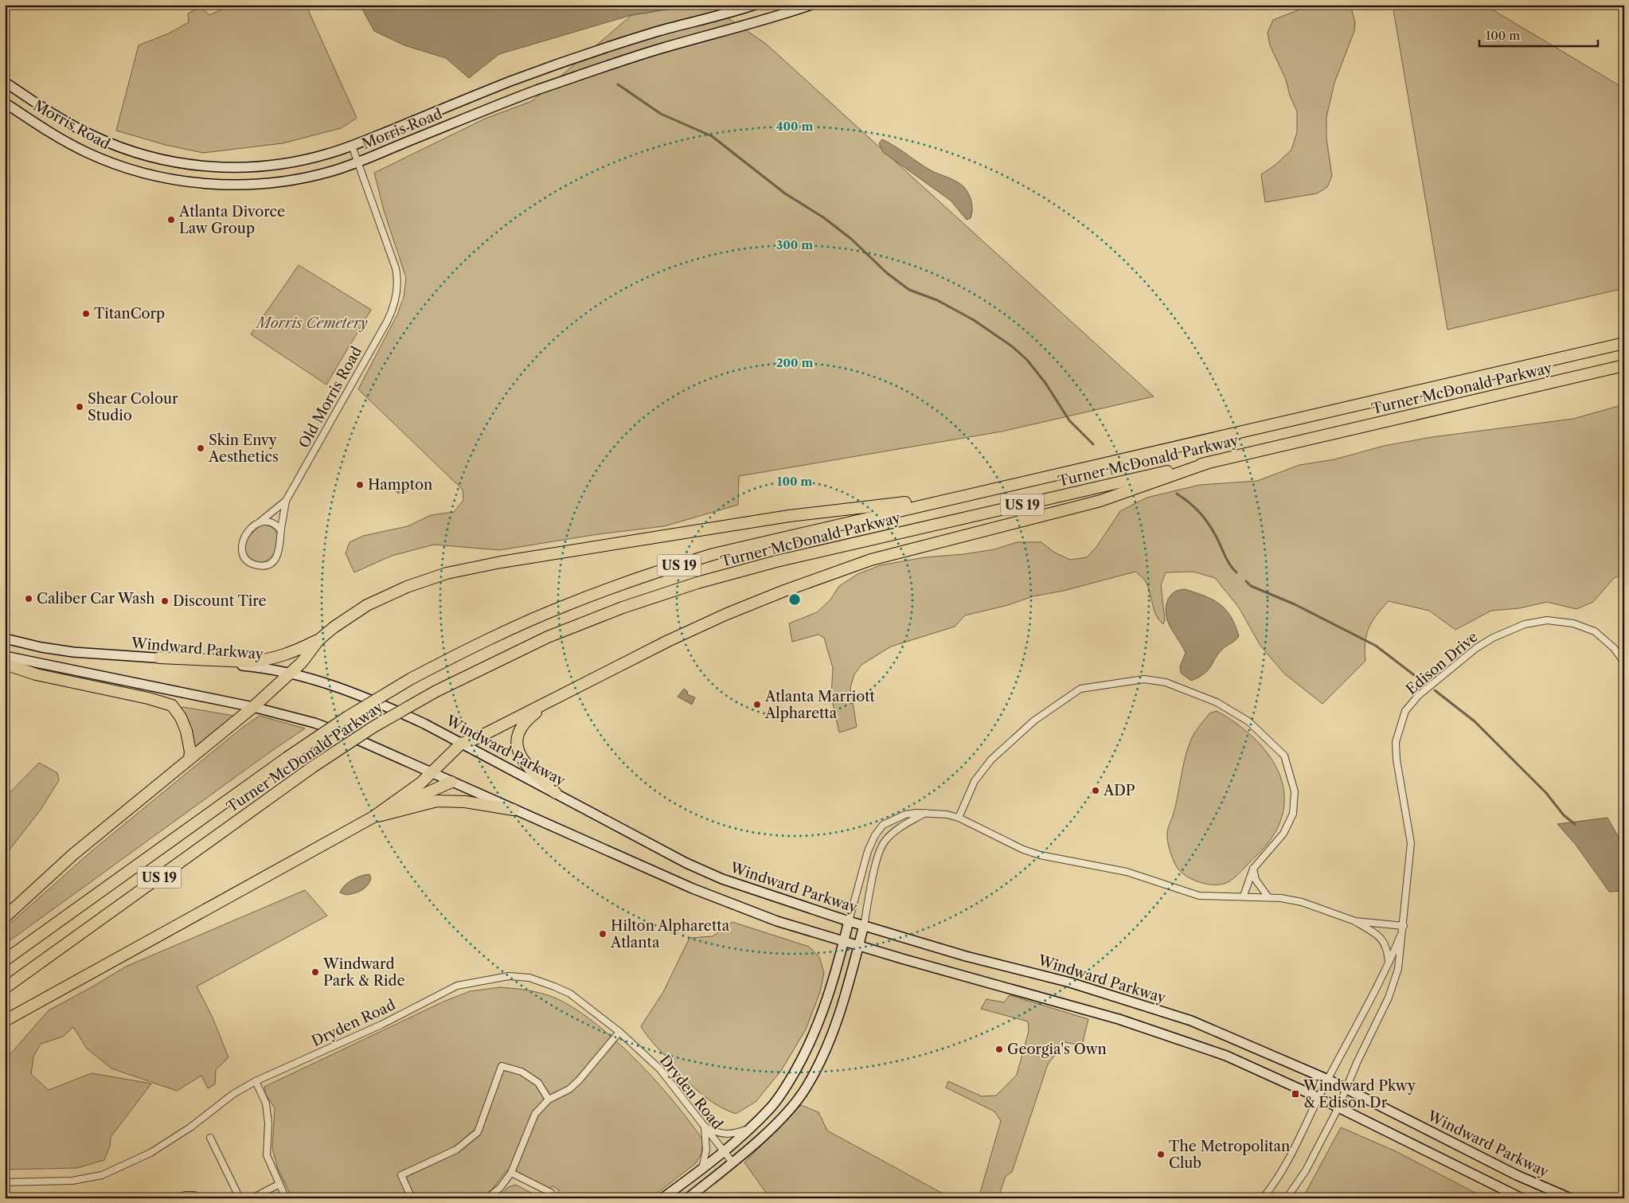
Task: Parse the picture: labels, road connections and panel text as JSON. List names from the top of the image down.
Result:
{
  "streets": {
    "highway": ["Turner McDonald Parkway", "US 19"],
    "main road": ["Morris Road", "Windward Parkway"],
    "street": ["Old Morris Road", "Edison Drive", "Dryden Road"]
  },
  "crossings": [
    ["Morris Road", "Old Morris Road"]
  ],
  "parks": ["Morris Cemetery"],
  "places": {
    "other": [
      "Atlanta Divorce Law Group",
      "TitanCorp",
      "Shear Colour Studio",
      "Skin Envy Aesthetics",
      "Hampton",
      "Caliber Car Wash",
      "Discount Tire",
      "Atlanta Marriott Alpharetta",
      "ADP",
      "Hilton Alpharetta Atlanta",
      "Windward Park & Ride",
      "Georgia's Own",
      "The Metropolitan Club"
    ],
    "transit": ["Windward Pkwy & Edison Dr"]
  },
  "scale_bar": "100 m",
  "rings": [
    "400 m",
    "300 m",
    "200 m",
    "100 m"
  ]
}
